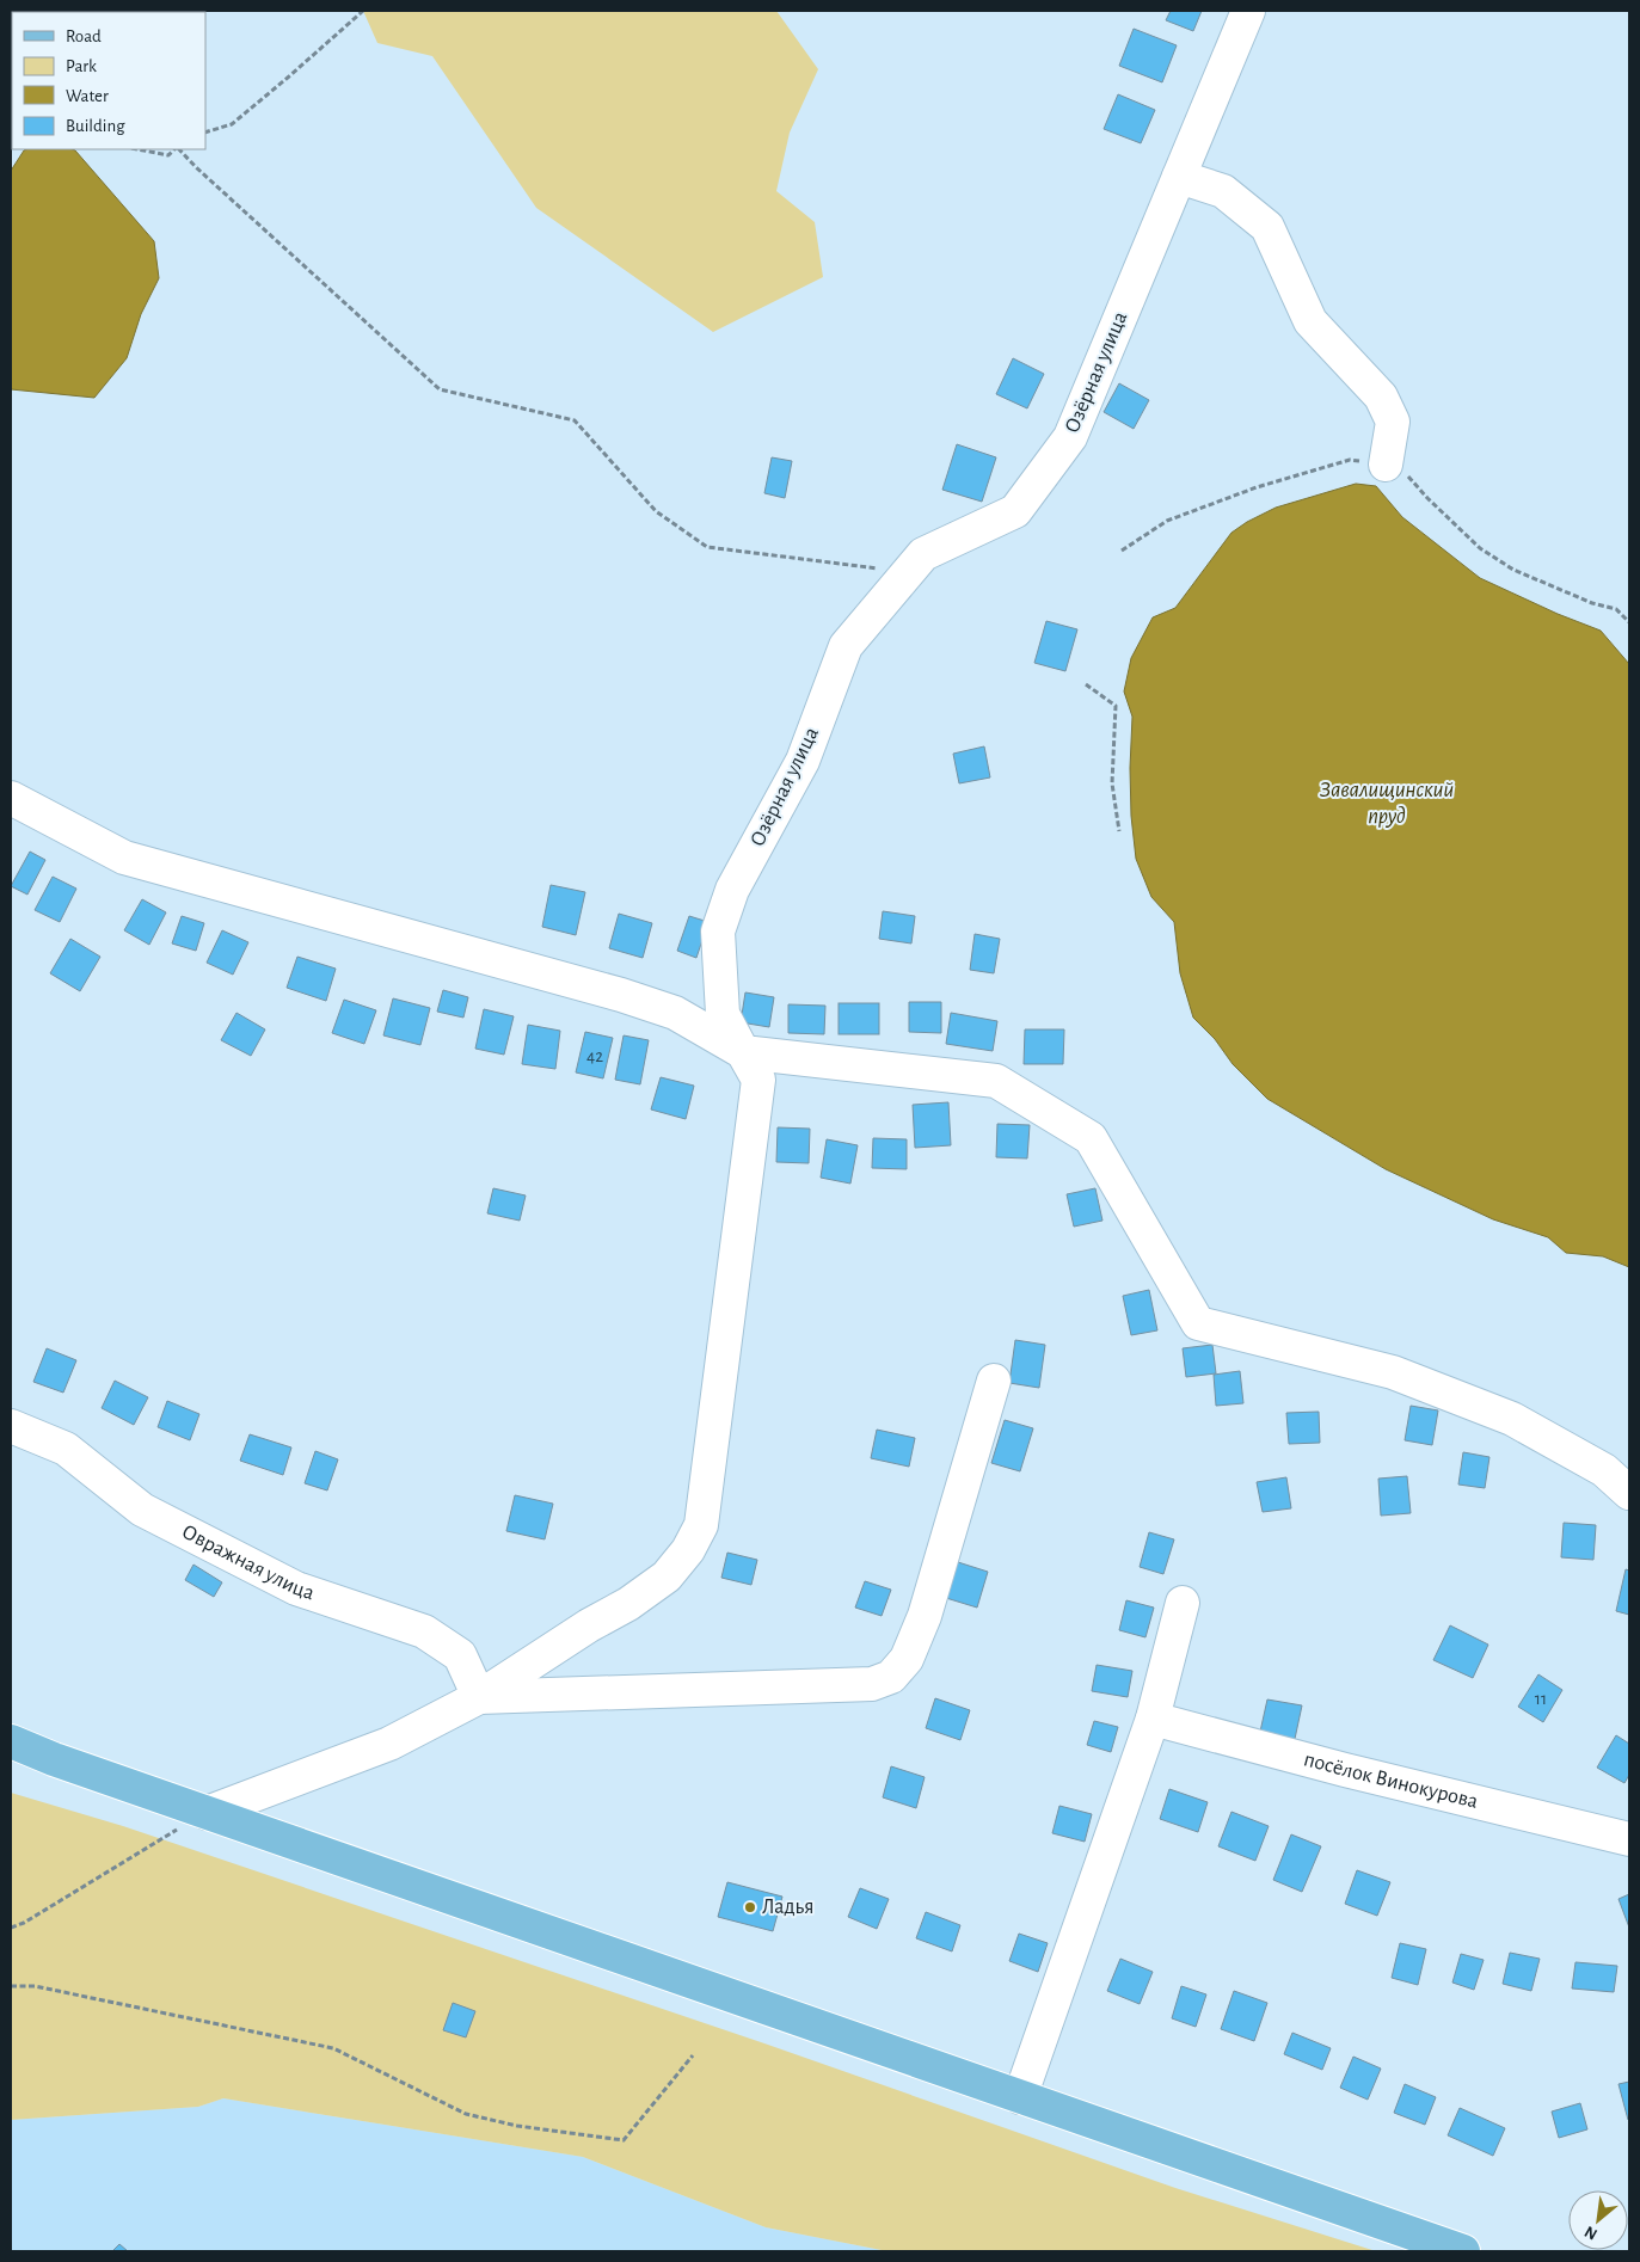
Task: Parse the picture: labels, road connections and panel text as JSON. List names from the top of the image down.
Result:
{
  "streets": {
    "street": ["Озёрная улица", "Овражная улица", "посёлок Винокурова"]
  },
  "crossings": [
    ["Озёрная улица", "Овражная улица"]
  ],
  "water": ["Завалищинский пруд"],
  "places": ["Ладья"],
  "house_numbers": ["42", "11"],
  "legend": [
    "Road",
    "Park",
    "Water",
    "Building"
  ],
  "north": "bottom left"
}
